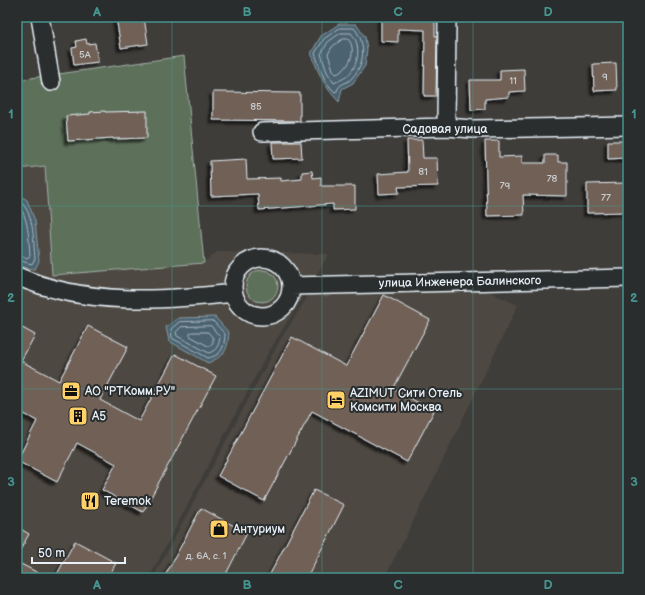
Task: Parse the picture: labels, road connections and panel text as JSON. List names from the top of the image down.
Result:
{
  "streets": {
    "street": ["Садовая улица", "улица Инженера Балинского"]
  },
  "places": {
    "office": ["АО \"РТКомм.РУ\""],
    "hotel": ["AZIMUT Сити Отель Комсити Москва"],
    "building": ["А5"],
    "restaurant": ["Teremok"],
    "shop": ["Антуриум"]
  },
  "house_numbers": [
    "5А",
    "9",
    "11",
    "85",
    "81",
    "78",
    "79",
    "77",
    "д. 6А, с. 1"
  ],
  "scale_bar": "50 m",
  "grid": {
    "columns": [
      "A",
      "B",
      "C",
      "D"
    ],
    "rows": ["1", "2", "3"]
  }
}
